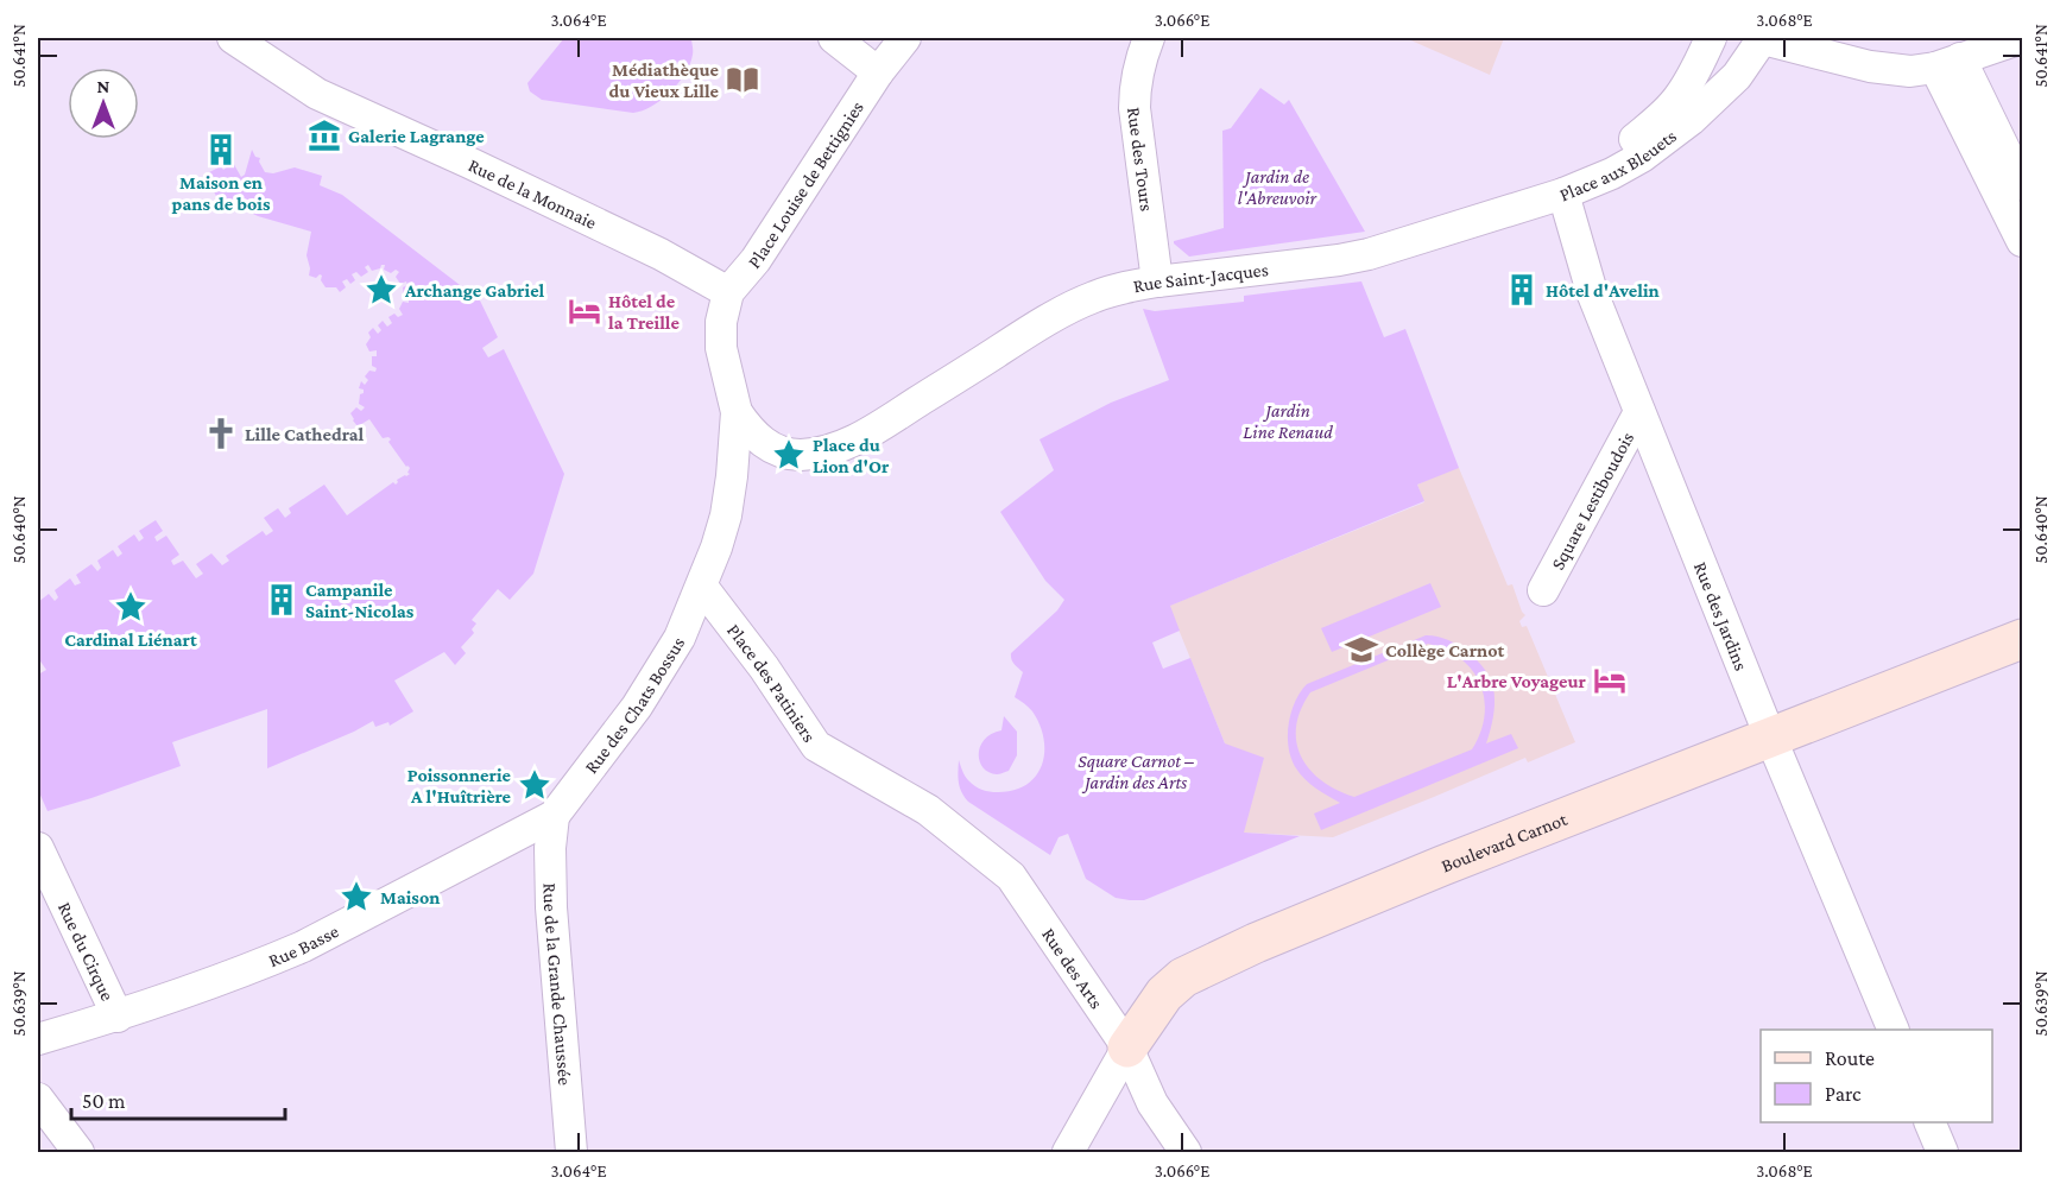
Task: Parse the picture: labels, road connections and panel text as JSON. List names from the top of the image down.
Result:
{
  "streets": {
    "street": [
      "Place aux Bleuets",
      "Rue des Tours",
      "Place Louise de Bettignies",
      "Rue de la Monnaie",
      "Rue Saint-Jacques",
      "Square Lestiboudois",
      "Rue des Jardins",
      "Place des Patiniers",
      "Rue des Chats Bossus",
      "Boulevard Carnot",
      "Rue Basse",
      "Rue du Cirque",
      "Rue des Arts",
      "Rue de la Grande Chaussée"
    ]
  },
  "crossings": [
    ["Place aux Bleuets", "Rue Saint-Jacques"],
    ["Place aux Bleuets", "Rue des Jardins"],
    ["Rue des Tours", "Rue Saint-Jacques"],
    ["Place Louise de Bettignies", "Rue de la Monnaie"],
    ["Place Louise de Bettignies", "Rue Saint-Jacques"],
    ["Rue Saint-Jacques", "Rue des Jardins"],
    ["Square Lestiboudois", "Rue des Jardins"],
    ["Rue des Jardins", "Boulevard Carnot"],
    ["Place des Patiniers", "Rue des Chats Bossus"],
    ["Place des Patiniers", "Rue des Arts"],
    ["Rue des Chats Bossus", "Rue Basse"],
    ["Rue des Chats Bossus", "Rue de la Grande Chaussée"],
    ["Boulevard Carnot", "Rue des Arts"],
    ["Rue Basse", "Rue du Cirque"],
    ["Rue Basse", "Rue de la Grande Chaussée"]
  ],
  "parks": ["Jardin de l'Abreuvoir", "Jardin Line Renaud", "Square Carnot – Jardin des Arts"],
  "places": {
    "library": ["Médiathèque du Vieux Lille"],
    "museum": ["Galerie Lagrange"],
    "building": ["Maison en pans de bois", "Hôtel d'Avelin", "Campanile Saint-Nicolas"],
    "place": [
      "Archange Gabriel",
      "Place du Lion d'Or",
      "Cardinal Liénart",
      "Poissonnerie A l'Huîtrière",
      "Maison"
    ],
    "hotel": ["Hôtel de la Treille", "L'Arbre Voyageur"],
    "church": ["Lille Cathedral"],
    "school or university": ["Collège Carnot"]
  },
  "legend": ["Route", "Parc"],
  "scale_bar": "50 m",
  "north": "top",
  "coordinates": [
    "3.064°E",
    "3.066°E",
    "3.068°E",
    "50.641°N",
    "50.640°N",
    "50.639°N"
  ]
}
